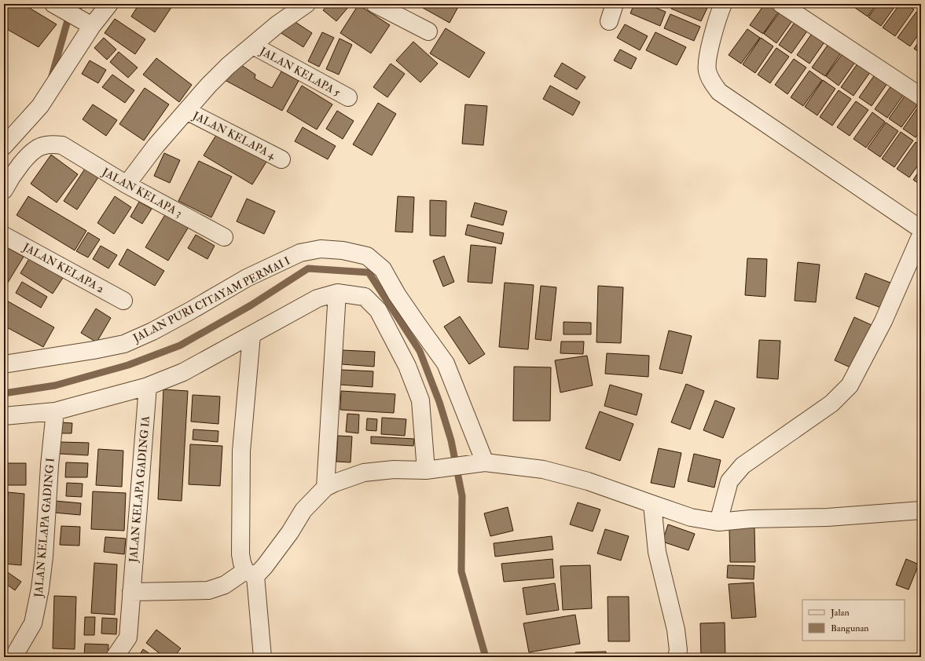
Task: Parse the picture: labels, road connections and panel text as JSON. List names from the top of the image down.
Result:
{
  "streets": {
    "street": [
      "JALAN KELAPA 5",
      "JALAN KELAPA 4",
      "JALAN KELAPA 3",
      "JALAN KELAPA 2",
      "JALAN PURI CITAYAM PERMAI I",
      "JALAN KELAPA GADING IA",
      "JALAN KELAPA GADING I"
    ]
  },
  "legend": ["Jalan", "Bangunan"]
}
